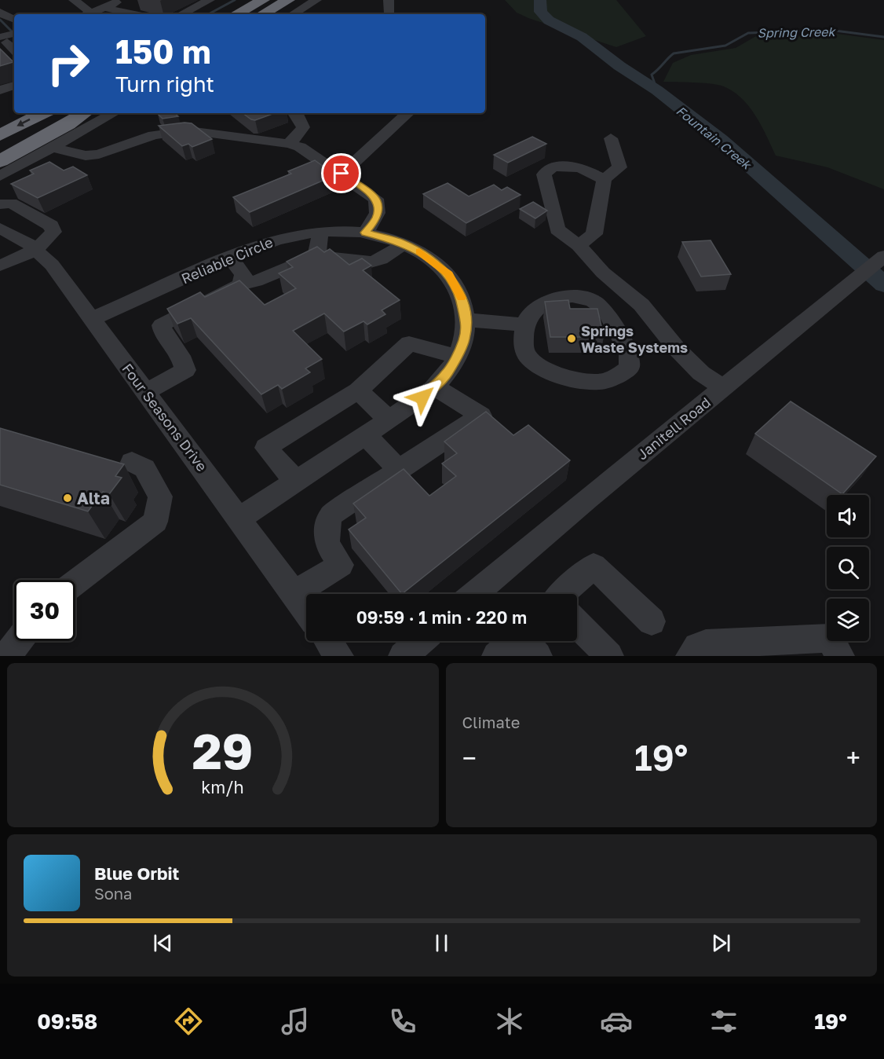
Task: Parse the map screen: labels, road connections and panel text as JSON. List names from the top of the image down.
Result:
{
  "streets": {
    "street": ["Reliable Circle", "Four Seasons Drive", "Janitell Road"]
  },
  "crossings": [
    ["Reliable Circle", "Four Seasons Drive"]
  ],
  "water": ["Spring Creek", "Fountain Creek"],
  "places": ["Springs Waste Systems", "Alta"],
  "page": {
    "turn": ["150 m", "Turn right"],
    "limit": "30",
    "trip": "09:59 · 1 min · 220 m",
    "tile": "Climate",
    "heat": ["−", "19°", "+"],
    "song": ["Blue Orbit", "Sona"],
    "tabs": ["09:58", "19°"],
    "gauge": ["29", "km/h"]
  }
}
